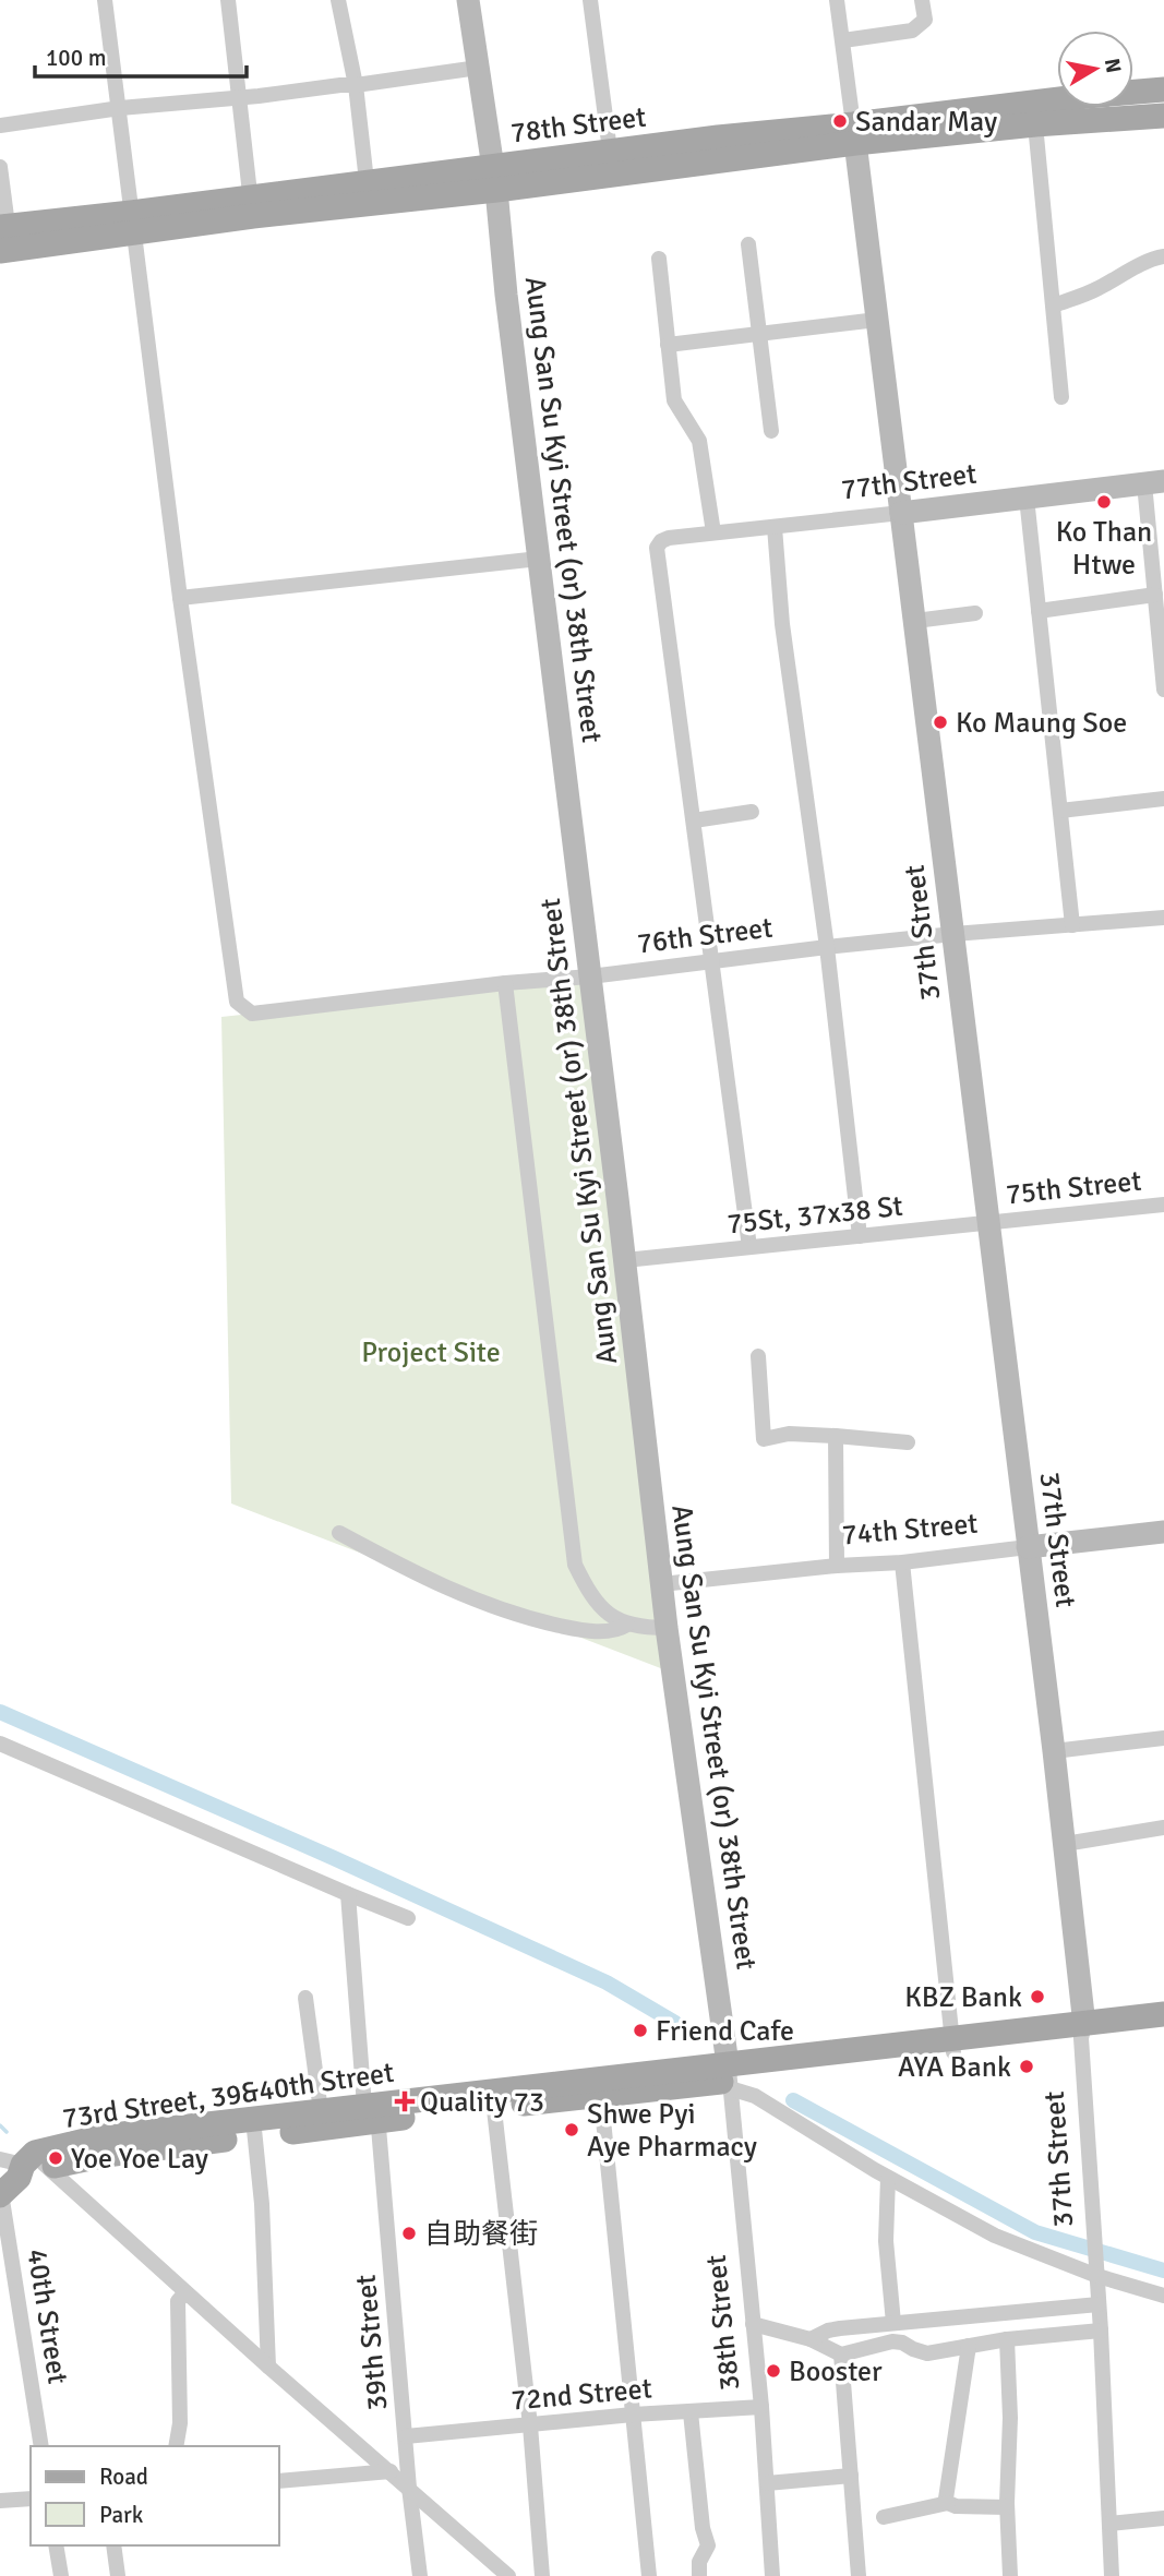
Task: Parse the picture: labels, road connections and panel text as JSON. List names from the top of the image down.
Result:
{
  "streets": {
    "main road": ["78th Street", "73rd Street, 39&40th Street"],
    "street": [
      "77th Street",
      "Aung San Su Kyi Street (or) 38th Street",
      "37th Street",
      "76th Street",
      "75th Street",
      "75St, 37x38 St",
      "74th Street",
      "40th Street",
      "38th Street",
      "39th Street",
      "72nd Street"
    ]
  },
  "crossings": [
    ["78th Street", "Aung San Su Kyi Street (or) 38th Street"],
    ["78th Street", "37th Street"],
    ["77th Street", "37th Street"],
    ["Aung San Su Kyi Street (or) 38th Street", "76th Street"],
    ["Aung San Su Kyi Street (or) 38th Street", "75St, 37x38 St"],
    ["Aung San Su Kyi Street (or) 38th Street", "74th Street"],
    ["Aung San Su Kyi Street (or) 38th Street", "73rd Street, 39&40th Street"],
    ["Aung San Su Kyi Street (or) 38th Street", "38th Street"],
    ["37th Street", "76th Street"],
    ["37th Street", "75th Street"],
    ["37th Street", "75St, 37x38 St"],
    ["37th Street", "74th Street"],
    ["37th Street", "73rd Street, 39&40th Street"],
    ["75th Street", "75St, 37x38 St"],
    ["73rd Street, 39&40th Street", "40th Street"],
    ["73rd Street, 39&40th Street", "38th Street"],
    ["73rd Street, 39&40th Street", "39th Street"],
    ["38th Street", "72nd Street"],
    ["39th Street", "72nd Street"]
  ],
  "parks": ["Project Site"],
  "places": {
    "other": [
      "Sandar May",
      "Ko Than Htwe",
      "Ko Maung Soe",
      "KBZ Bank",
      "Friend Cafe",
      "AYA Bank",
      "Shwe Pyi Aye Pharmacy",
      "Yoe Yoe Lay",
      "自助餐街",
      "Booster"
    ],
    "health": ["Quality 73"]
  },
  "legend": ["Road", "Park"],
  "scale_bar": "100 m",
  "north": "right"
}
